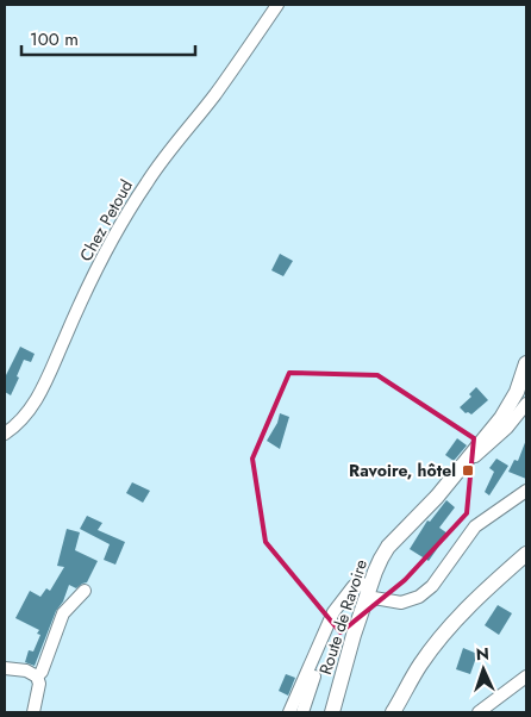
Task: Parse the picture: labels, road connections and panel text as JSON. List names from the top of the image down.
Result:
{
  "streets": {
    "street": ["Chez Petoud", "Route de Ravoire"]
  },
  "places": {
    "transit": ["Ravoire, hôtel"]
  },
  "scale_bar": "100 m",
  "north": "top"
}
